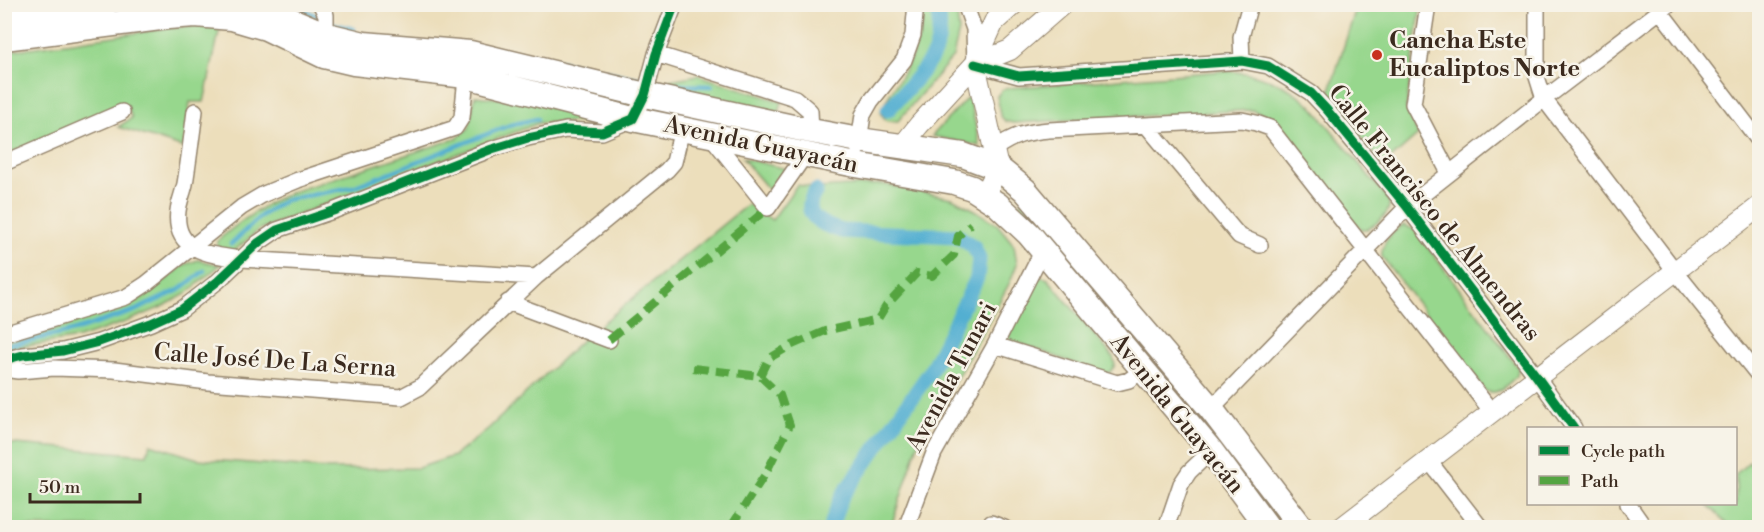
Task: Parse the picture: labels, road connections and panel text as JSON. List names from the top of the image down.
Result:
{
  "streets": {
    "main road": ["Avenida Guayacán"],
    "street": ["Calle Francisco de Almendras", "Calle José De La Serna", "Avenida Tunari"]
  },
  "crossings": [
    ["Avenida Guayacán", "Calle José De La Serna"],
    ["Avenida Guayacán", "Avenida Tunari"]
  ],
  "places": ["Cancha Este Eucaliptos Norte"],
  "legend": ["Cycle path", "Path"],
  "scale_bar": "50 m"
}
